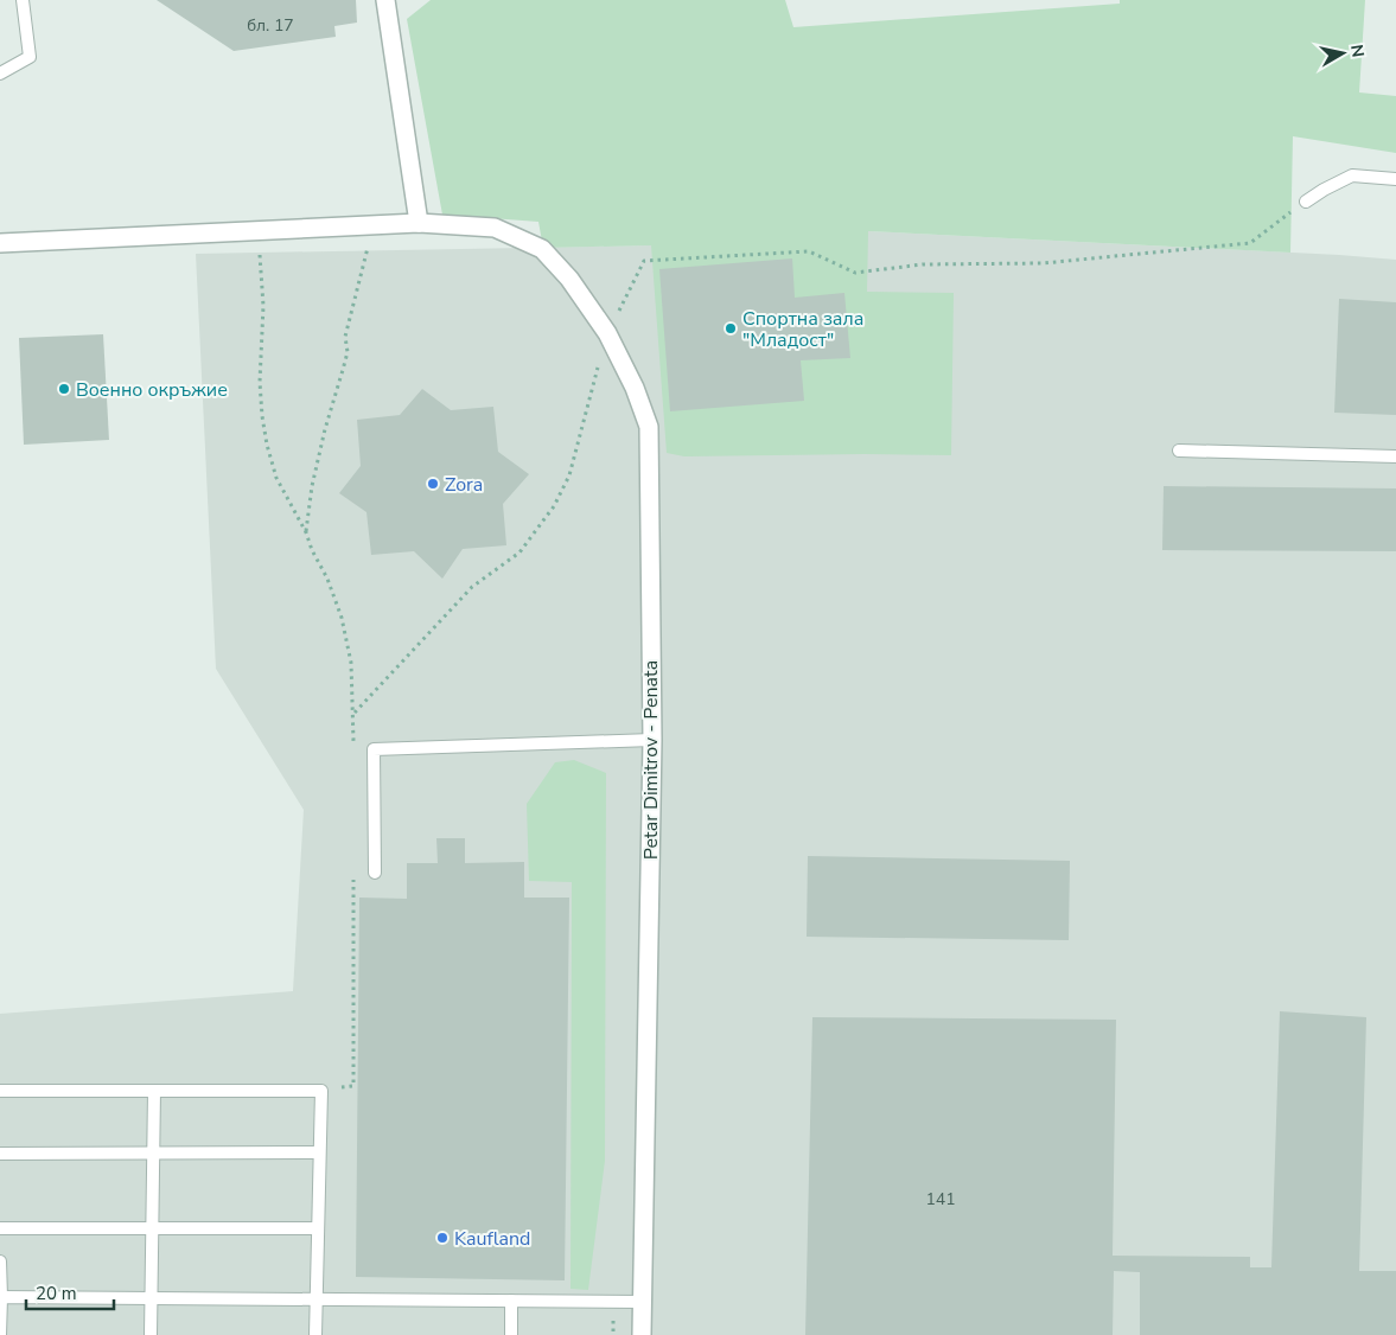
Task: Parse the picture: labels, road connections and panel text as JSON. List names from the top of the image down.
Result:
{
  "streets": {
    "street": ["Petar Dimitrov - Penata"]
  },
  "places": [
    "Спортна зала \"Младост\"",
    "Военно окръжие",
    "Zora",
    "Kaufland"
  ],
  "house_numbers": ["бл. 17", "141"],
  "scale_bar": "20 m",
  "north": "right"
}
